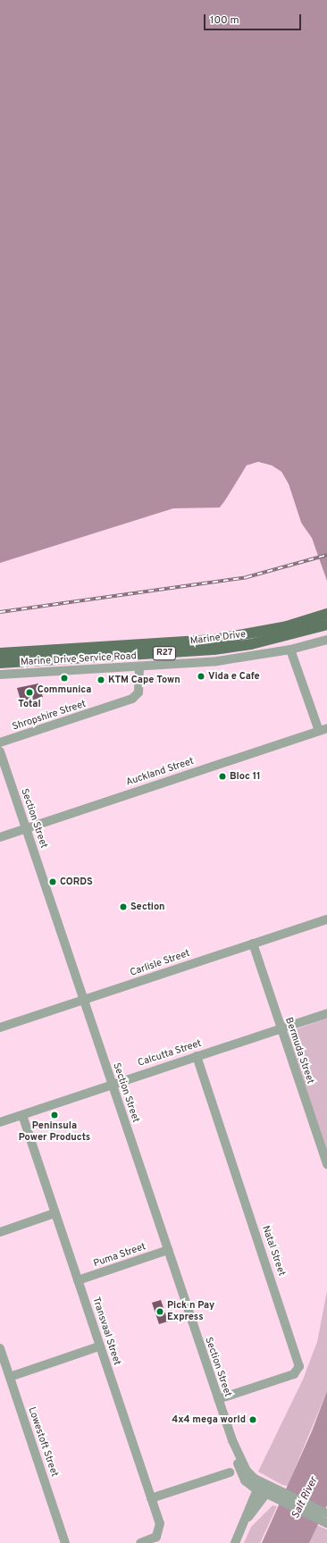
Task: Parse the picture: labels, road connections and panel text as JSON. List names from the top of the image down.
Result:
{
  "streets": {
    "main road": ["Marine Drive", "R27"],
    "street": [
      "Marine Drive Service Road",
      "Shropshire Street",
      "Auckland Street",
      "Section Street",
      "Carlisle Street",
      "Bermuda Street",
      "Calcutta Street",
      "Natal Street",
      "Puma Street",
      "Transvaal Street",
      "Lowestoft Street"
    ]
  },
  "crossings": [
    ["Marine Drive Service Road", "Shropshire Street"],
    ["Auckland Street", "Section Street"],
    ["Section Street", "Carlisle Street"],
    ["Section Street", "Calcutta Street"],
    ["Section Street", "Natal Street"],
    ["Section Street", "Puma Street"],
    ["Carlisle Street", "Bermuda Street"],
    ["Bermuda Street", "Calcutta Street"],
    ["Calcutta Street", "Natal Street"],
    ["Calcutta Street", "Transvaal Street"],
    ["Puma Street", "Transvaal Street"]
  ],
  "water": ["Salt River"],
  "places": [
    "Vida e Cafe",
    "Communica",
    "KTM Cape Town",
    "Total",
    "Bloc 11",
    "CORDS",
    "Section",
    "Peninsula Power Products",
    "Pick n Pay Express",
    "4x4 mega world"
  ],
  "scale_bar": "100 m"
}
